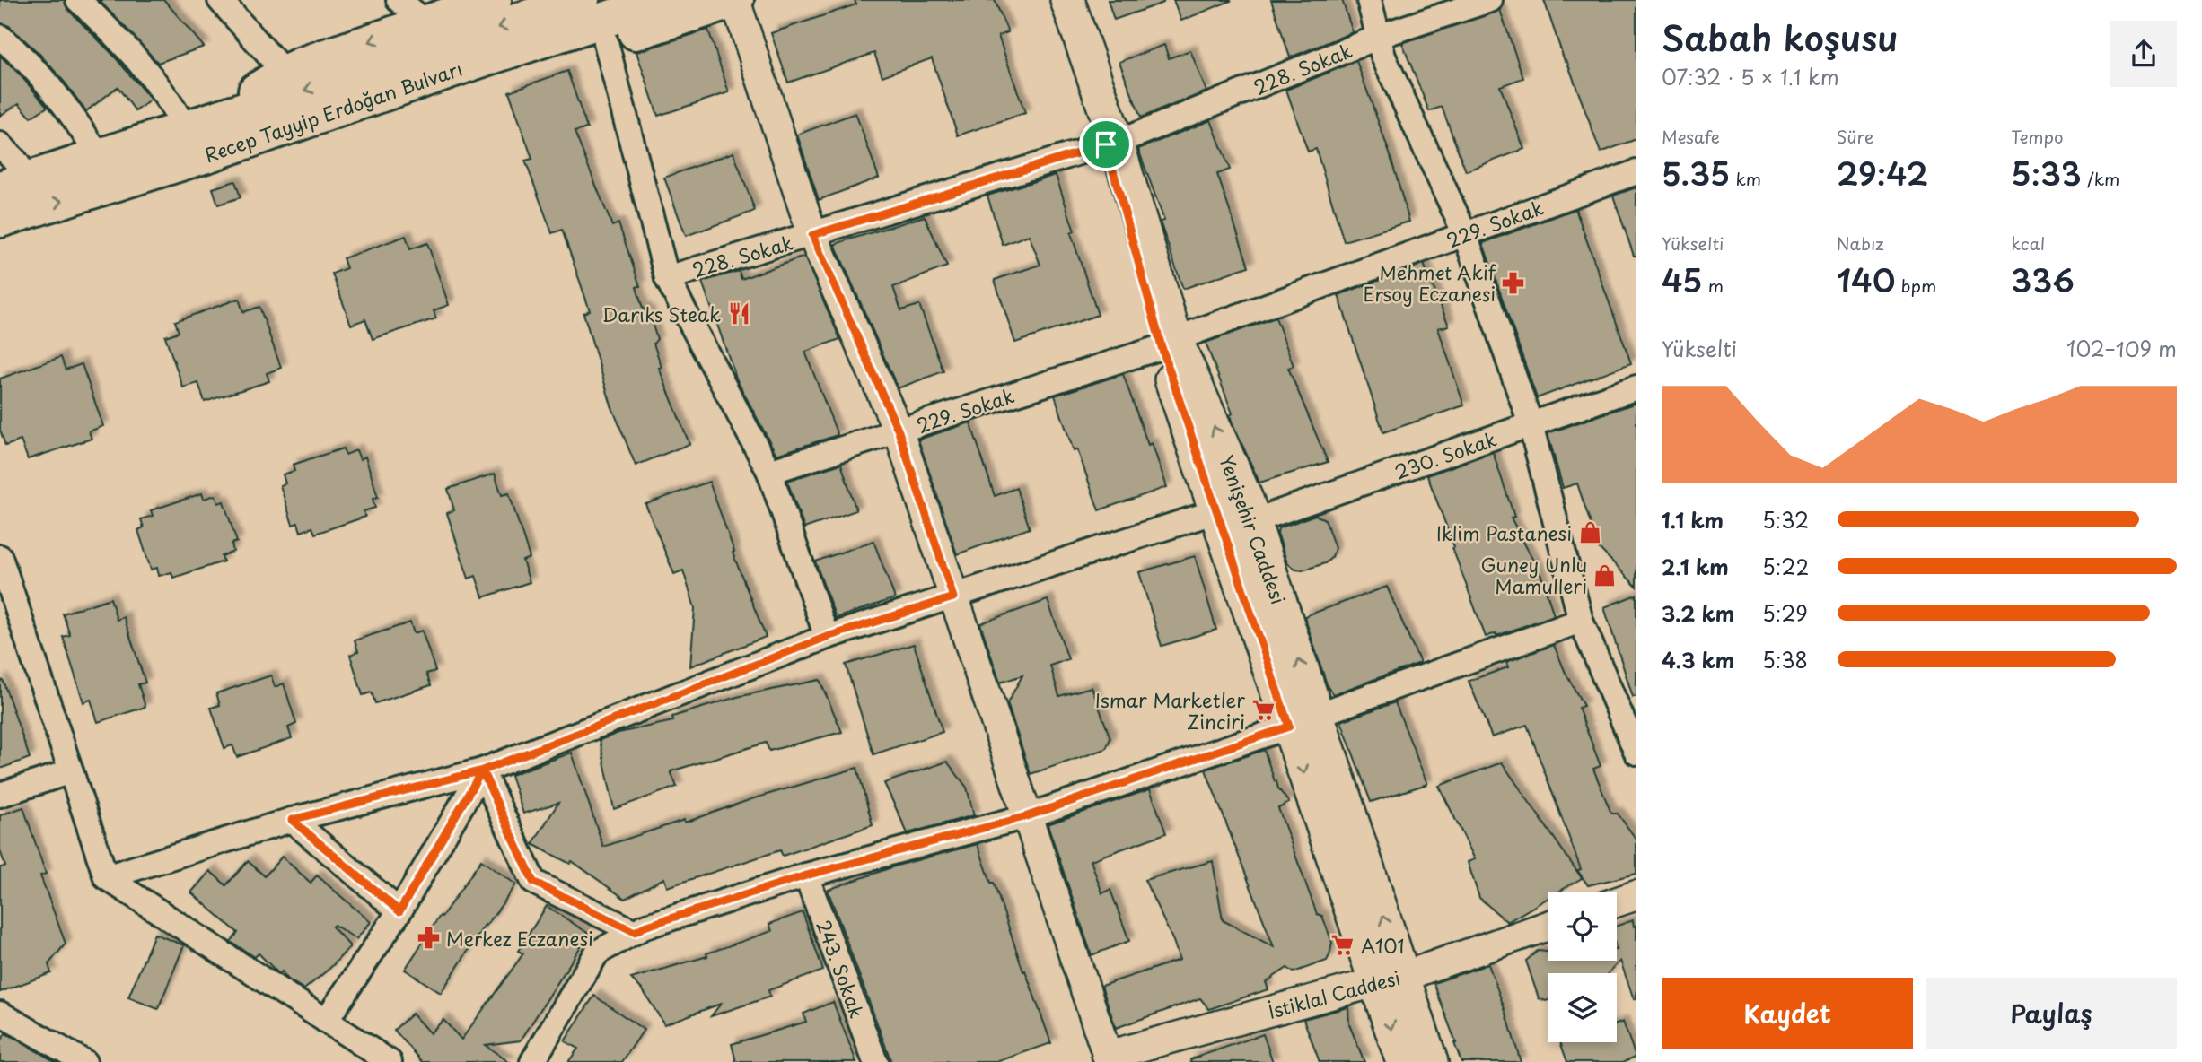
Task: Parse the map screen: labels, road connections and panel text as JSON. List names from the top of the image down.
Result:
{
  "streets": {
    "highway": ["Recep Tayyip Erdoğan Bulvarı"],
    "main road": ["Yenişehir Caddesi"],
    "street": [
      "228. Sokak",
      "229. Sokak",
      "230. Sokak",
      "243. Sokak",
      "İstiklal Caddesi"
    ]
  },
  "crossings": [
    ["228. Sokak", "Yenişehir Caddesi"],
    ["229. Sokak", "Yenişehir Caddesi"],
    ["230. Sokak", "Yenişehir Caddesi"],
    ["Yenişehir Caddesi", "İstiklal Caddesi"]
  ],
  "places": {
    "pharmacy": ["Mehmet Akif Ersoy Eczanesi", "Merkez Eczanesi"],
    "restaurant": ["Darıks Steak"],
    "shop": ["Iklim Pastanesi", "Guney Unlu Mamulleri"],
    "supermarket": ["Ismar Marketler Zinciri", "A101"]
  },
  "page": {
    "heading": ["Sabah koşusu", "07:32 · 5 × 1.1 km"],
    "stats": [
      ["Mesafe", "5.35 km"],
      ["Süre", "29:42"],
      ["Tempo", "5:33 /km"],
      ["Yükselti", "45 m"],
      ["Nabız", "140 bpm"],
      ["kcal", "336"]
    ],
    "chart": ["Yükselti", "102–109 m"],
    "list": [
      {
        "name": "1.1 km",
        "note": "5:32"
      },
      {
        "name": "2.1 km",
        "note": "5:22"
      },
      {
        "name": "3.2 km",
        "note": "5:29"
      },
      {
        "name": "4.3 km",
        "note": "5:38"
      }
    ],
    "buttons": ["Kaydet", "Paylaş"]
  }
}
